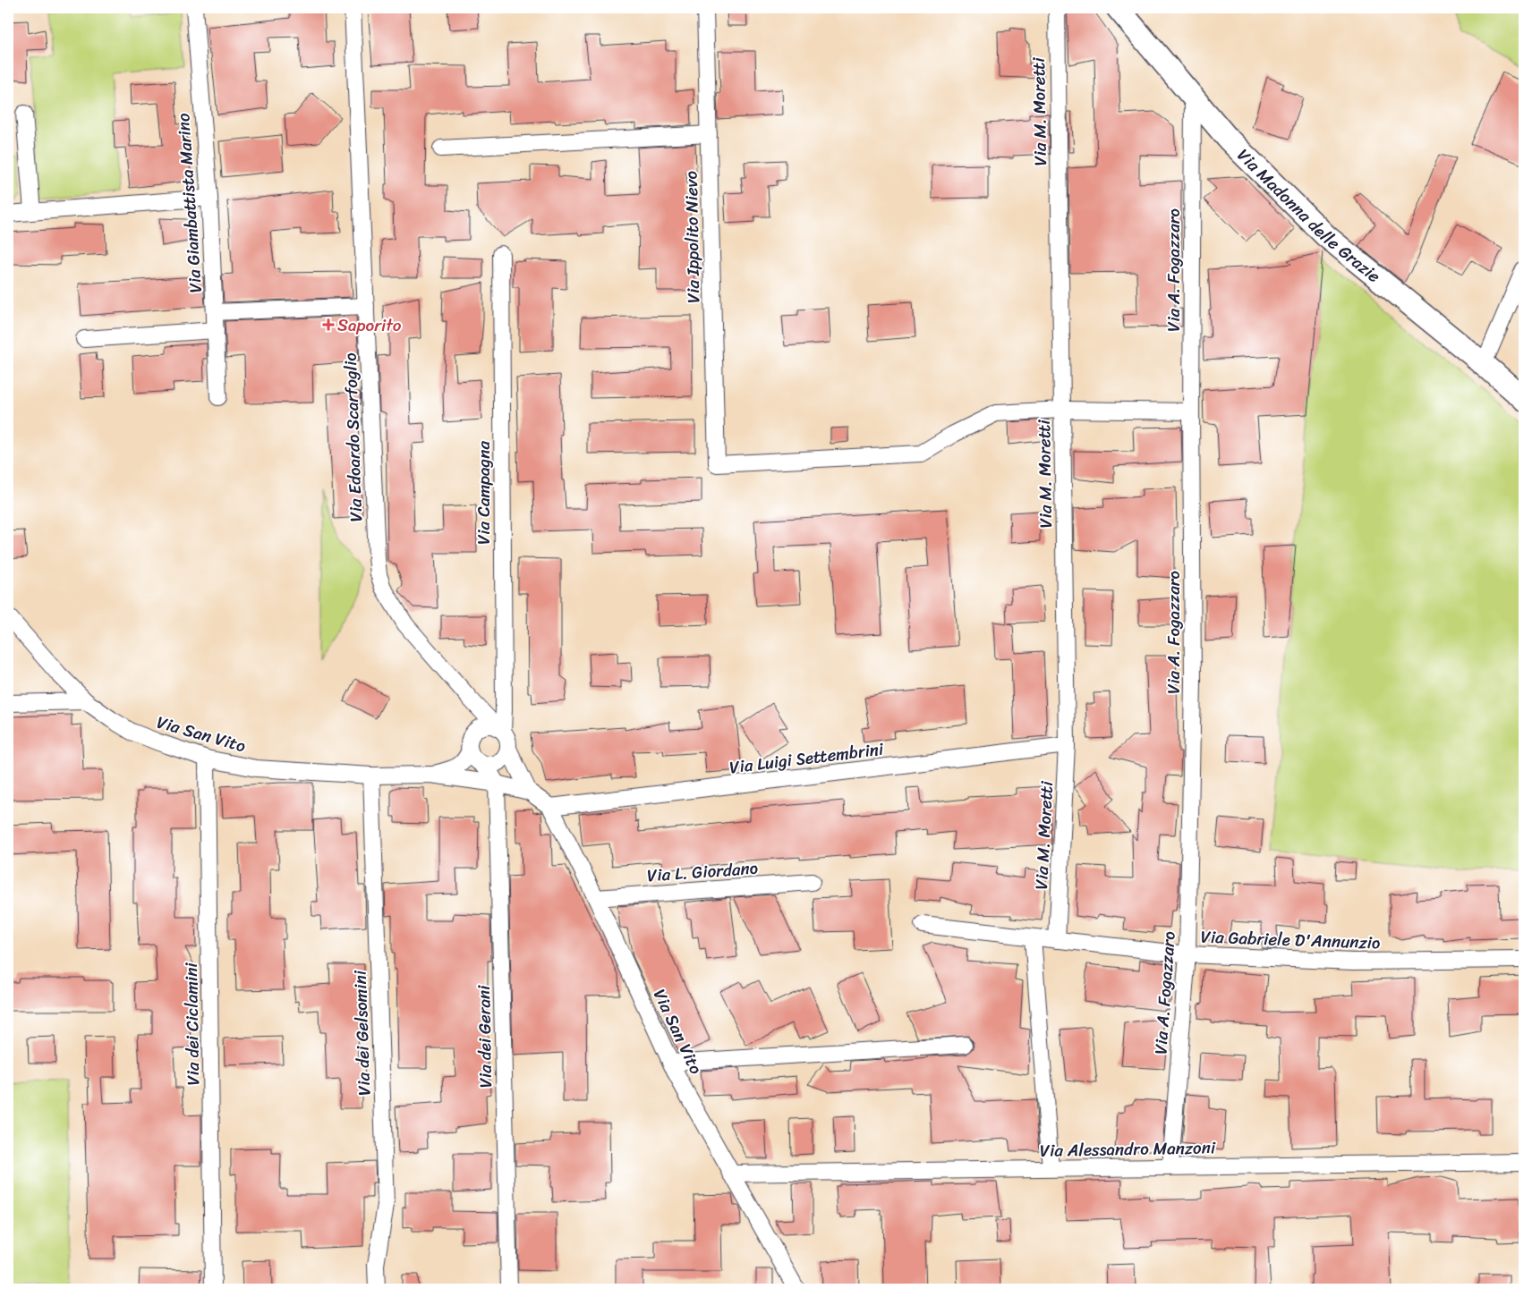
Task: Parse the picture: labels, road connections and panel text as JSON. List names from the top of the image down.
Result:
{
  "streets": {
    "street": [
      "Via M. Moretti",
      "Via Giambattista Marino",
      "Via Madonna delle Grazie",
      "Via Ippolito Nievo",
      "Via A. Fogazzaro",
      "Via Edoardo Scarfoglio",
      "Via Campagna",
      "Via San Vito",
      "Via Luigi Settembrini",
      "Via L. Giordano",
      "Via Gabriele D'Annunzio",
      "Via dei Ciclamini",
      "Via dei Gelsomini",
      "Via dei Gerani",
      "Via Alessandro Manzoni"
    ]
  },
  "crossings": [
    ["Via M. Moretti", "Via Ippolito Nievo"],
    ["Via M. Moretti", "Via Luigi Settembrini"],
    ["Via M. Moretti", "Via Gabriele D'Annunzio"],
    ["Via Madonna delle Grazie", "Via A. Fogazzaro"],
    ["Via A. Fogazzaro", "Via Gabriele D'Annunzio"],
    ["Via A. Fogazzaro", "Via Alessandro Manzoni"],
    ["Via Edoardo Scarfoglio", "Via Campagna"],
    ["Via Edoardo Scarfoglio", "Via San Vito"],
    ["Via Campagna", "Via San Vito"],
    ["Via San Vito", "Via Luigi Settembrini"],
    ["Via San Vito", "Via L. Giordano"],
    ["Via San Vito", "Via dei Ciclamini"],
    ["Via San Vito", "Via dei Gelsomini"],
    ["Via San Vito", "Via dei Gerani"],
    ["Via San Vito", "Via Alessandro Manzoni"]
  ],
  "places": {
    "health": ["Saporito"]
  }
}
